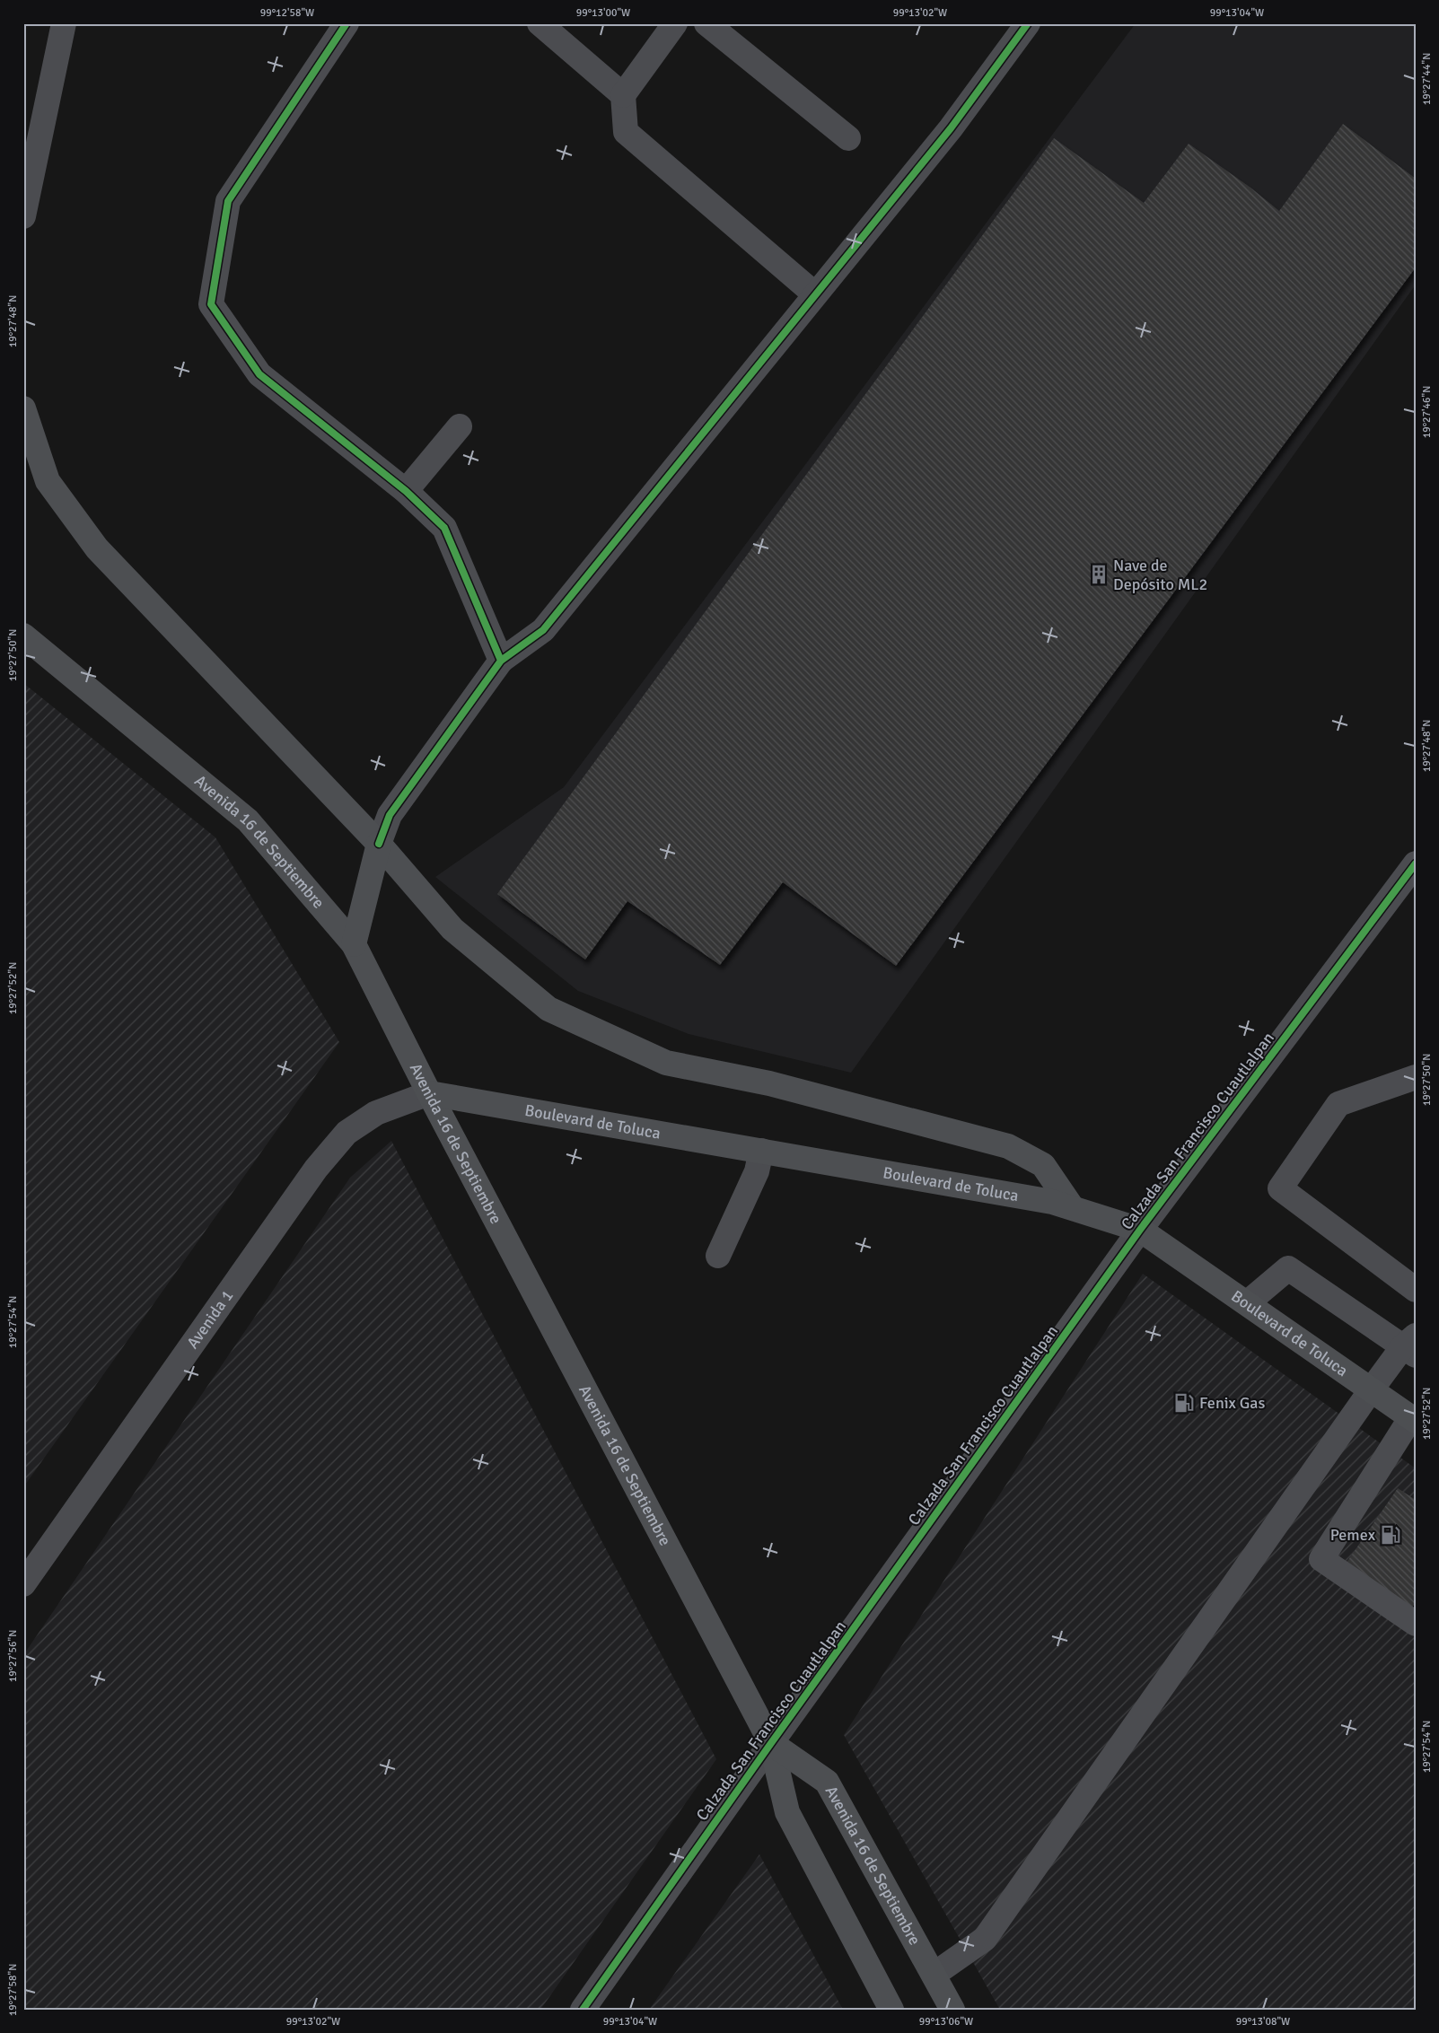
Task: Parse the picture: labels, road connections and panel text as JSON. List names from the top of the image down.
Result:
{
  "streets": {
    "main road": ["Avenida 16 de Septiembre", "Boulevard de Toluca"],
    "street": ["Calzada San Francisco Cuautlalpan", "Avenida 1"]
  },
  "crossings": [
    ["Avenida 16 de Septiembre", "Boulevard de Toluca"],
    ["Avenida 16 de Septiembre", "Calzada San Francisco Cuautlalpan"],
    ["Avenida 16 de Septiembre", "Avenida 1"],
    ["Boulevard de Toluca", "Calzada San Francisco Cuautlalpan"],
    ["Boulevard de Toluca", "Avenida 1"]
  ],
  "places": {
    "building": ["Nave de Depósito ML2"],
    "fuel station": ["Fenix Gas", "Pemex"]
  },
  "coordinates": [
    "99°12'58\"W",
    "99°13'00\"W",
    "99°13'02\"W",
    "99°13'04\"W",
    "19°27'44\"N",
    "19°27'48\"N",
    "19°27'46\"N",
    "19°27'50\"N",
    "19°27'52\"N",
    "19°27'54\"N",
    "19°27'56\"N",
    "19°27'58\"N",
    "99°13'06\"W",
    "99°13'08\"W"
  ]
}
